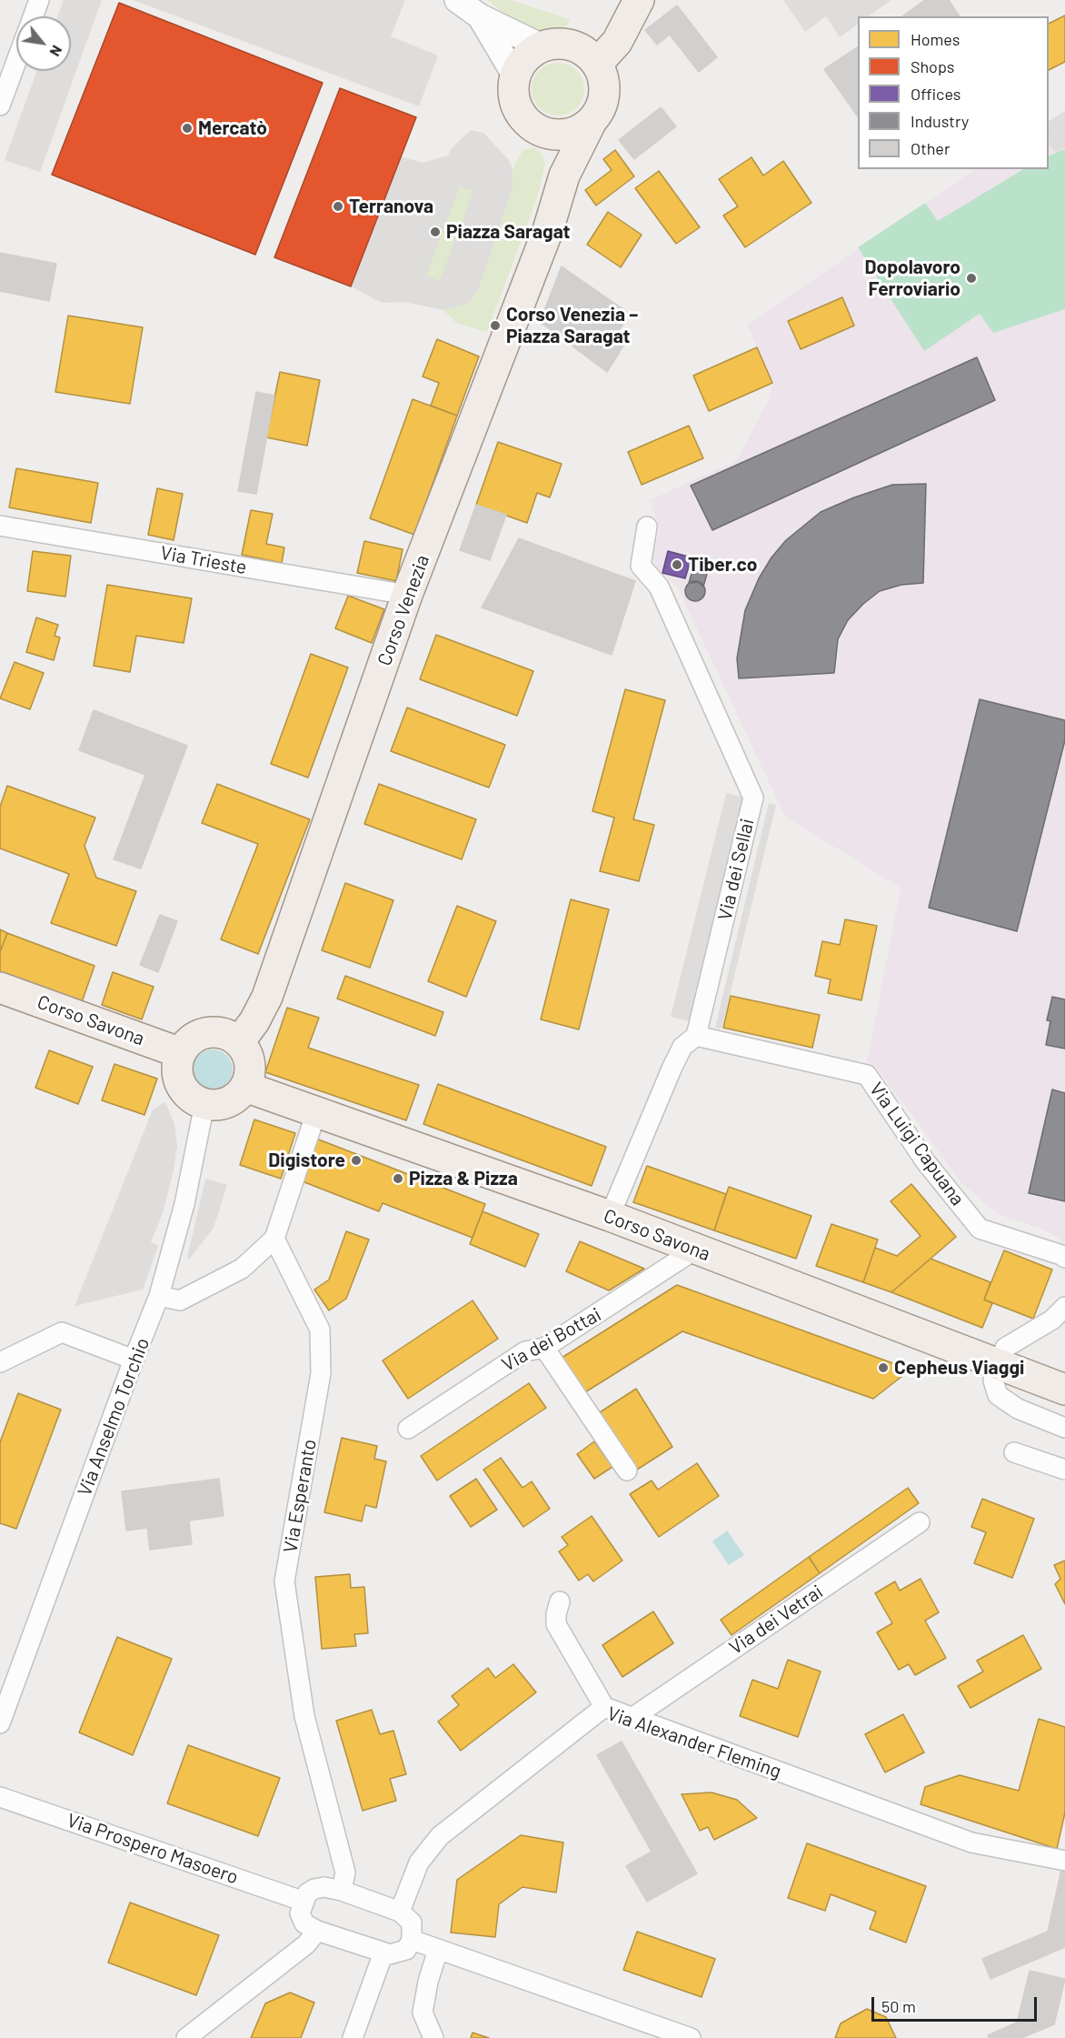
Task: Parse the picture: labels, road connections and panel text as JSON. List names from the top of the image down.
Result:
{
  "streets": {
    "main road": ["Corso Venezia", "Corso Savona"],
    "street": [
      "Via Trieste",
      "Via dei Sellai",
      "Via Luigi Capuana",
      "Via dei Bottai",
      "Via Anselmo Torchio",
      "Via Esperanto",
      "Via dei Vetrai",
      "Via Alexander Fleming",
      "Via Prospero Masoero"
    ]
  },
  "crossings": [
    ["Via Trieste", "Corso Venezia"],
    ["Corso Venezia", "Corso Savona"],
    ["Corso Venezia", "Via Anselmo Torchio"],
    ["Via dei Sellai", "Corso Savona"],
    ["Via dei Sellai", "Via Luigi Capuana"],
    ["Corso Savona", "Via dei Bottai"],
    ["Corso Savona", "Via Anselmo Torchio"],
    ["Via dei Vetrai", "Via Alexander Fleming"]
  ],
  "places": [
    "Mercatò",
    "Terranova",
    "Piazza Saragat",
    "Dopolavoro Ferroviario",
    "Corso Venezia – Piazza Saragat",
    "Tiber.co",
    "Digistore",
    "Pizza & Pizza",
    "Cepheus Viaggi"
  ],
  "legend": [
    "Homes",
    "Shops",
    "Offices",
    "Industry",
    "Other"
  ],
  "scale_bar": "50 m",
  "north": "bottom right"
}
